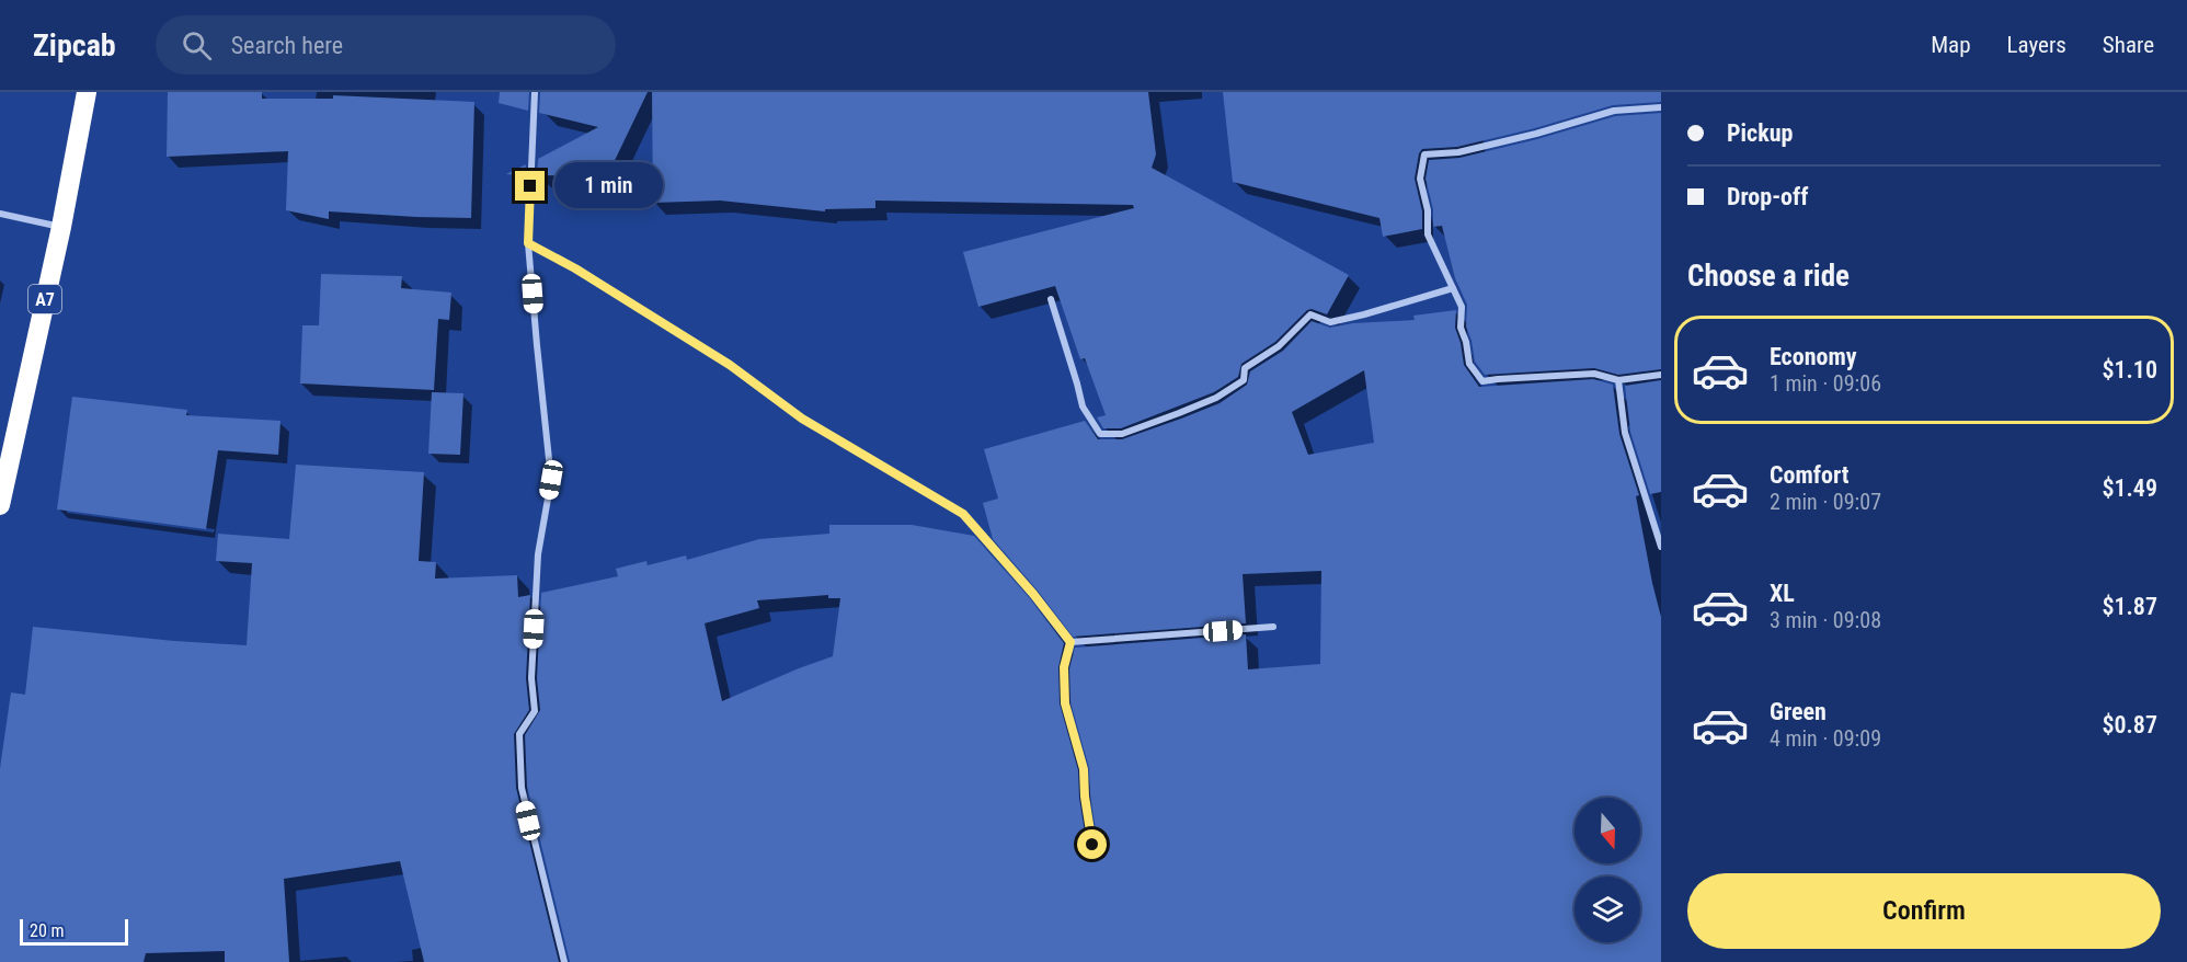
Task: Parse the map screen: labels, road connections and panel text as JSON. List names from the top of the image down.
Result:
{
  "streets": {
    "highway": ["A7"]
  },
  "scale_bar": "20 m",
  "north": "bottom",
  "page": {
    "header": "Zipcab",
    "search": "Search here",
    "nav": ["Map", "Layers", "Share"],
    "banner": ["Pickup", "Drop-off"],
    "bubble": "1 min",
    "heading": "Choose a ride",
    "list": [
      {
        "name": "Economy",
        "note": "1 min · 09:06",
        "value": "$1.10"
      },
      {
        "name": "Comfort",
        "note": "2 min · 09:07",
        "value": "$1.49"
      },
      {
        "name": "XL",
        "note": "3 min · 09:08",
        "value": "$1.87"
      },
      {
        "name": "Green",
        "note": "4 min · 09:09",
        "value": "$0.87"
      }
    ],
    "buttons": "Confirm",
    "scale": "20 m"
  }
}
